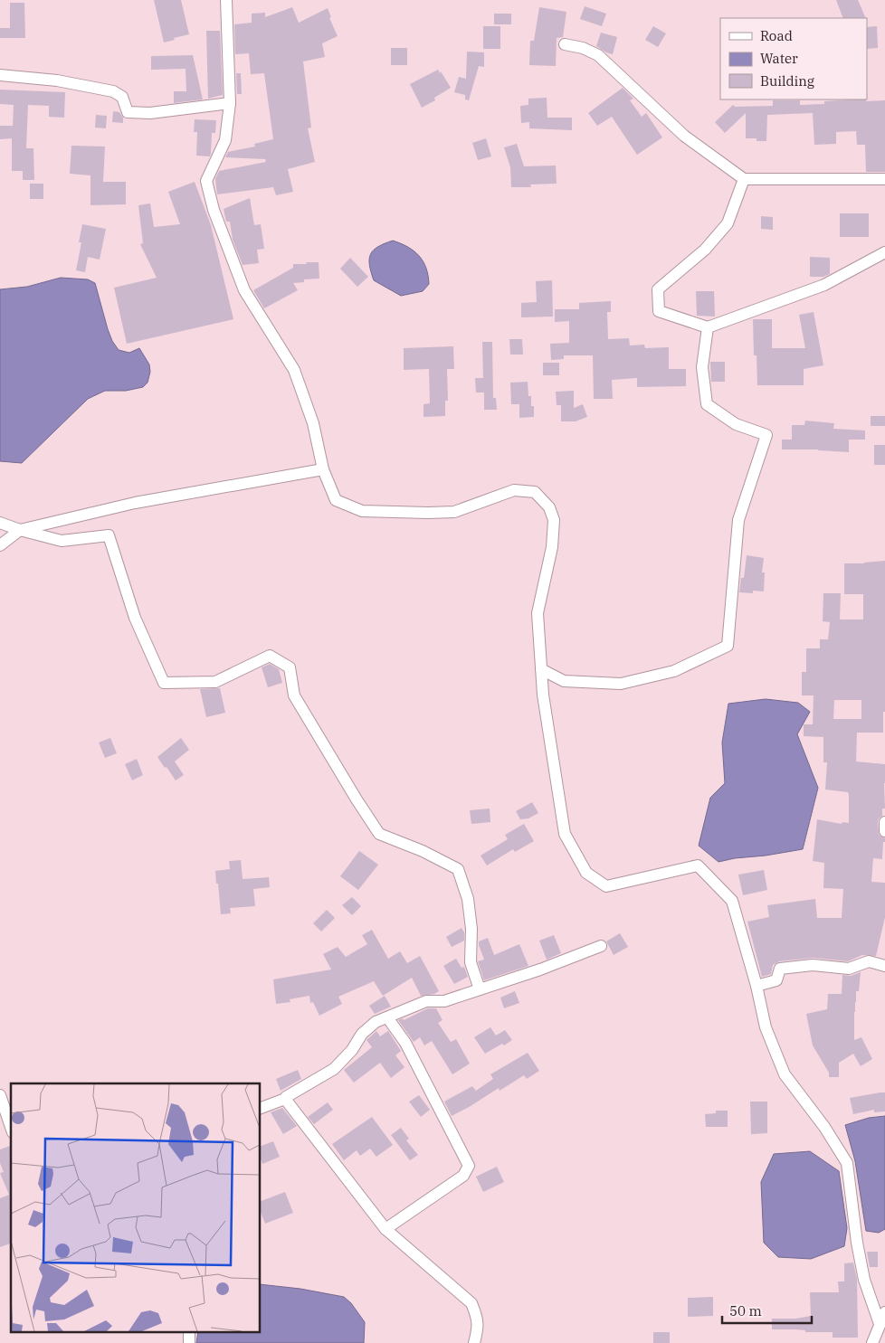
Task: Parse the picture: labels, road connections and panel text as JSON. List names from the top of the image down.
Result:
{
  "legend": ["Road", "Water", "Building"],
  "scale_bar": "50 m"
}
